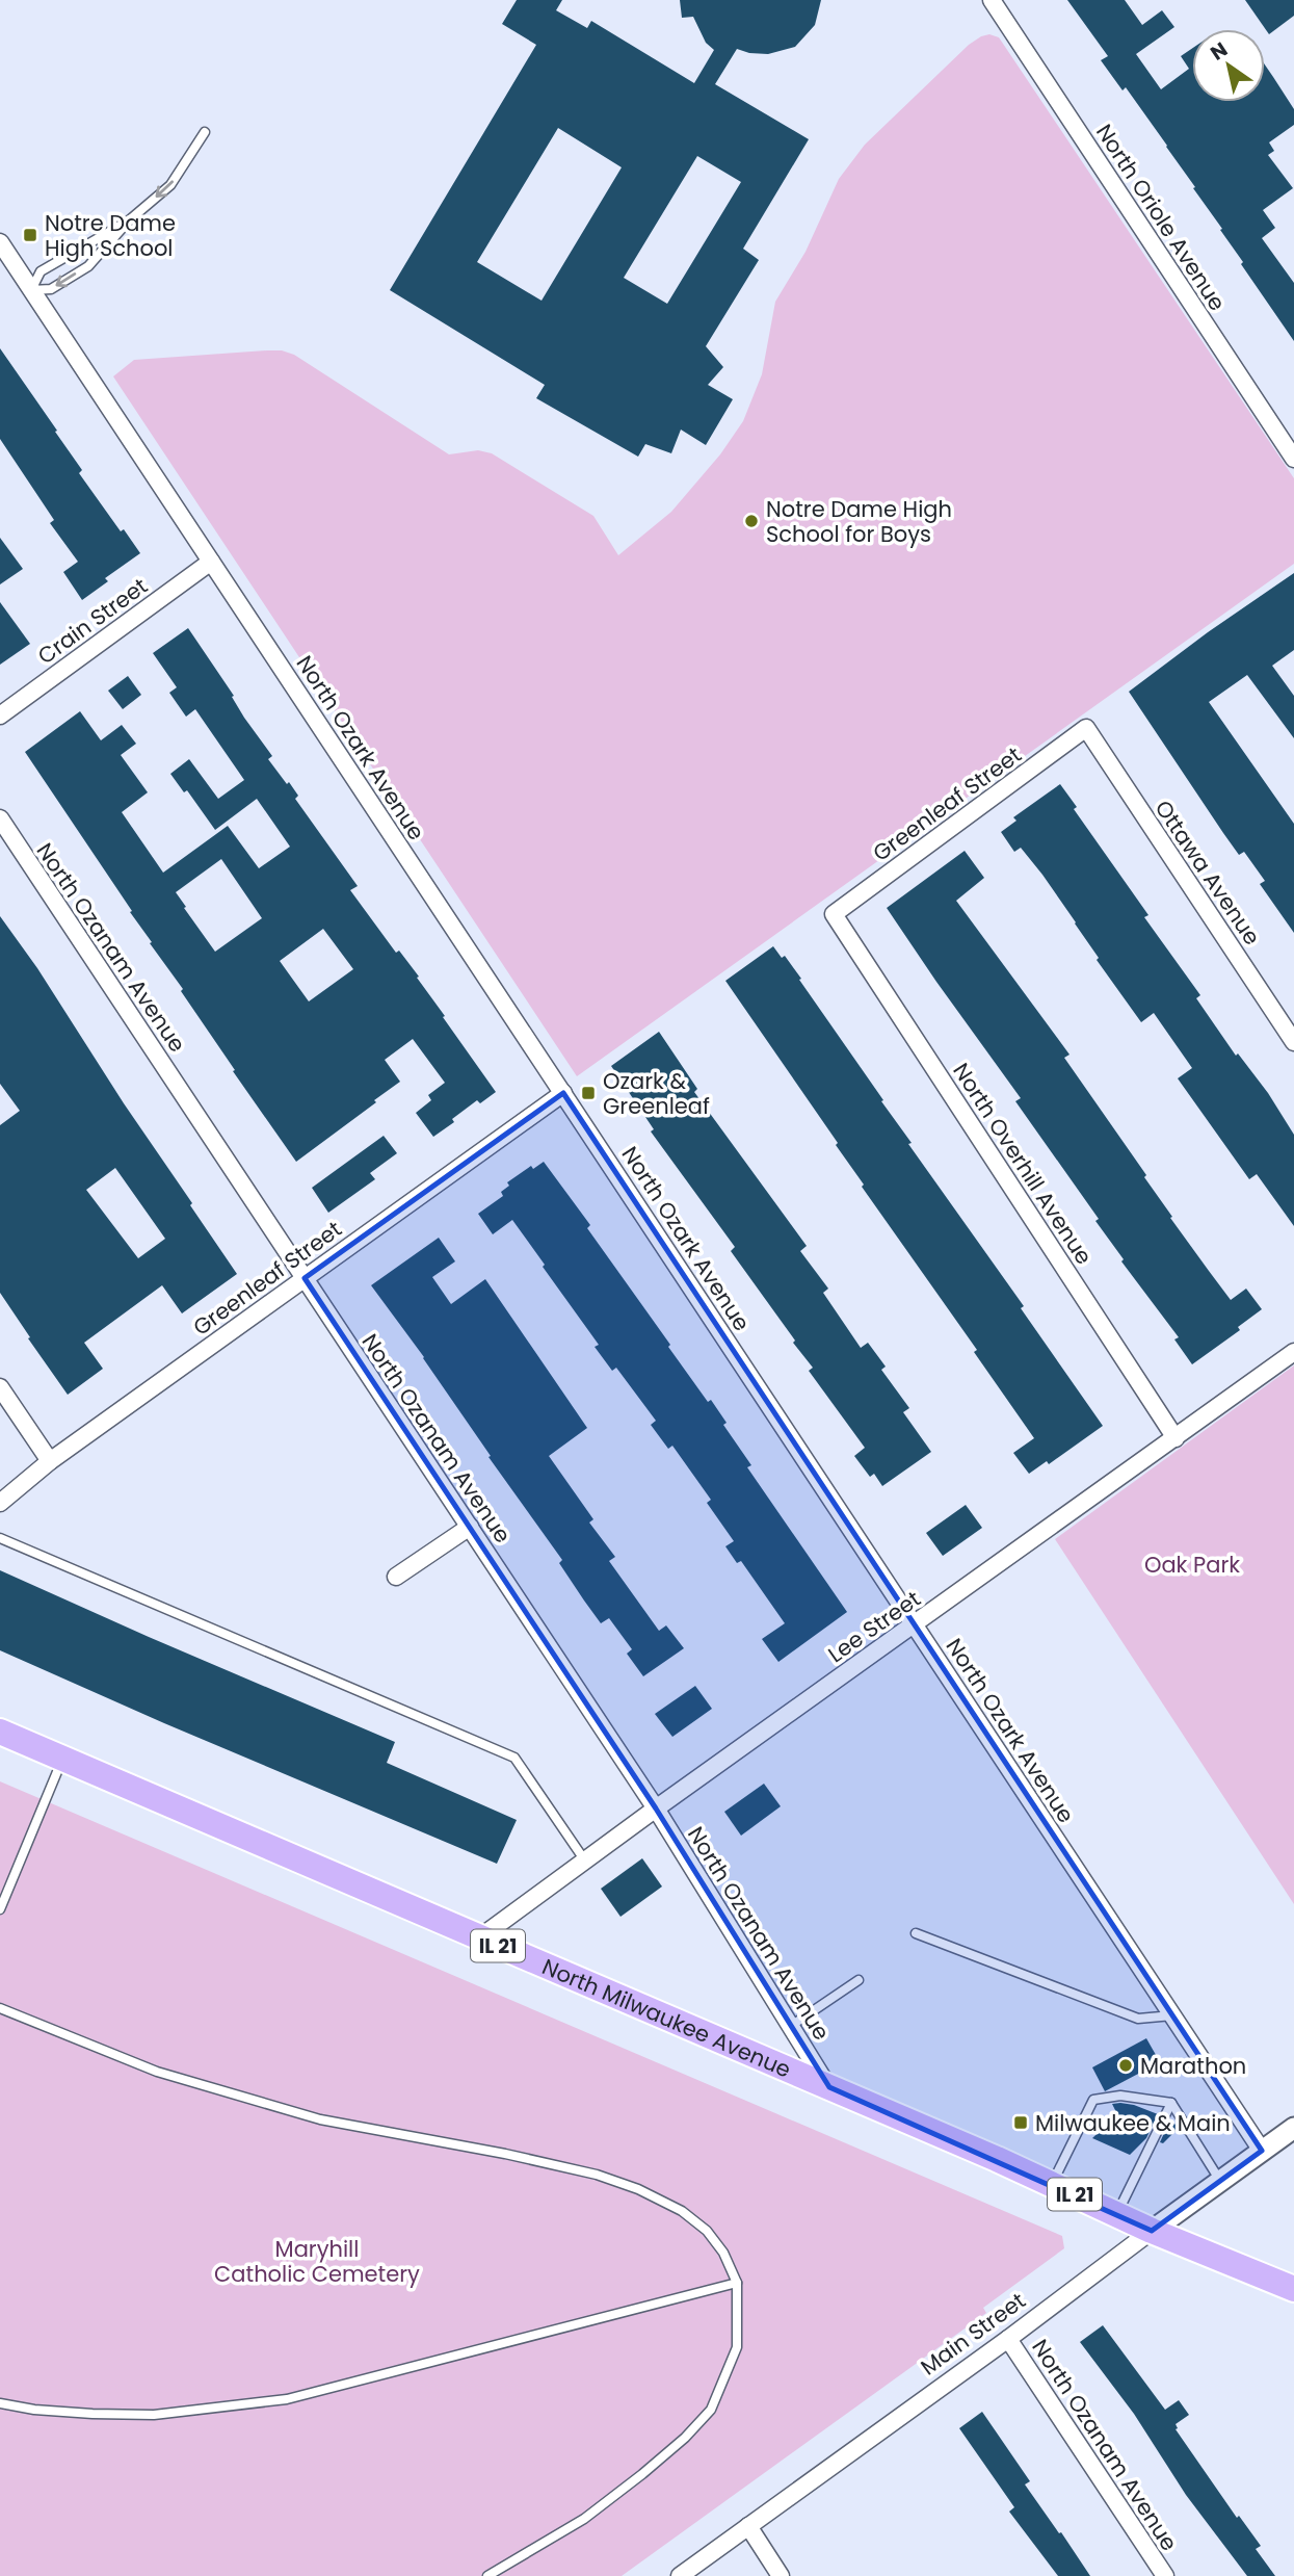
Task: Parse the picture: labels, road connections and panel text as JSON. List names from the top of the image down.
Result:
{
  "streets": {
    "main road": ["IL 21", "North Milwaukee Avenue"],
    "street": [
      "North Oriole Avenue",
      "Crain Street",
      "North Ozark Avenue",
      "Greenleaf Street",
      "Ottawa Avenue",
      "North Ozanam Avenue",
      "North Overhill Avenue",
      "Lee Street",
      "Main Street"
    ]
  },
  "crossings": [
    ["Crain Street", "North Ozark Avenue"],
    ["North Ozark Avenue", "Greenleaf Street"],
    ["North Ozark Avenue", "Lee Street"],
    ["North Ozark Avenue", "Main Street"],
    ["Greenleaf Street", "Ottawa Avenue"],
    ["Greenleaf Street", "North Ozanam Avenue"],
    ["Greenleaf Street", "North Overhill Avenue"],
    ["North Ozanam Avenue", "Lee Street"],
    ["North Ozanam Avenue", "North Milwaukee Avenue"],
    ["North Ozanam Avenue", "Main Street"],
    ["North Overhill Avenue", "Lee Street"],
    ["Lee Street", "North Milwaukee Avenue"],
    ["North Milwaukee Avenue", "Main Street"]
  ],
  "parks": ["Oak Park", "Maryhill Catholic Cemetery"],
  "places": {
    "transit": ["Notre Dame High School", "Ozark & Greenleaf", "Milwaukee & Main"],
    "other": ["Notre Dame High School for Boys", "Marathon"]
  },
  "north": "top left"
}
